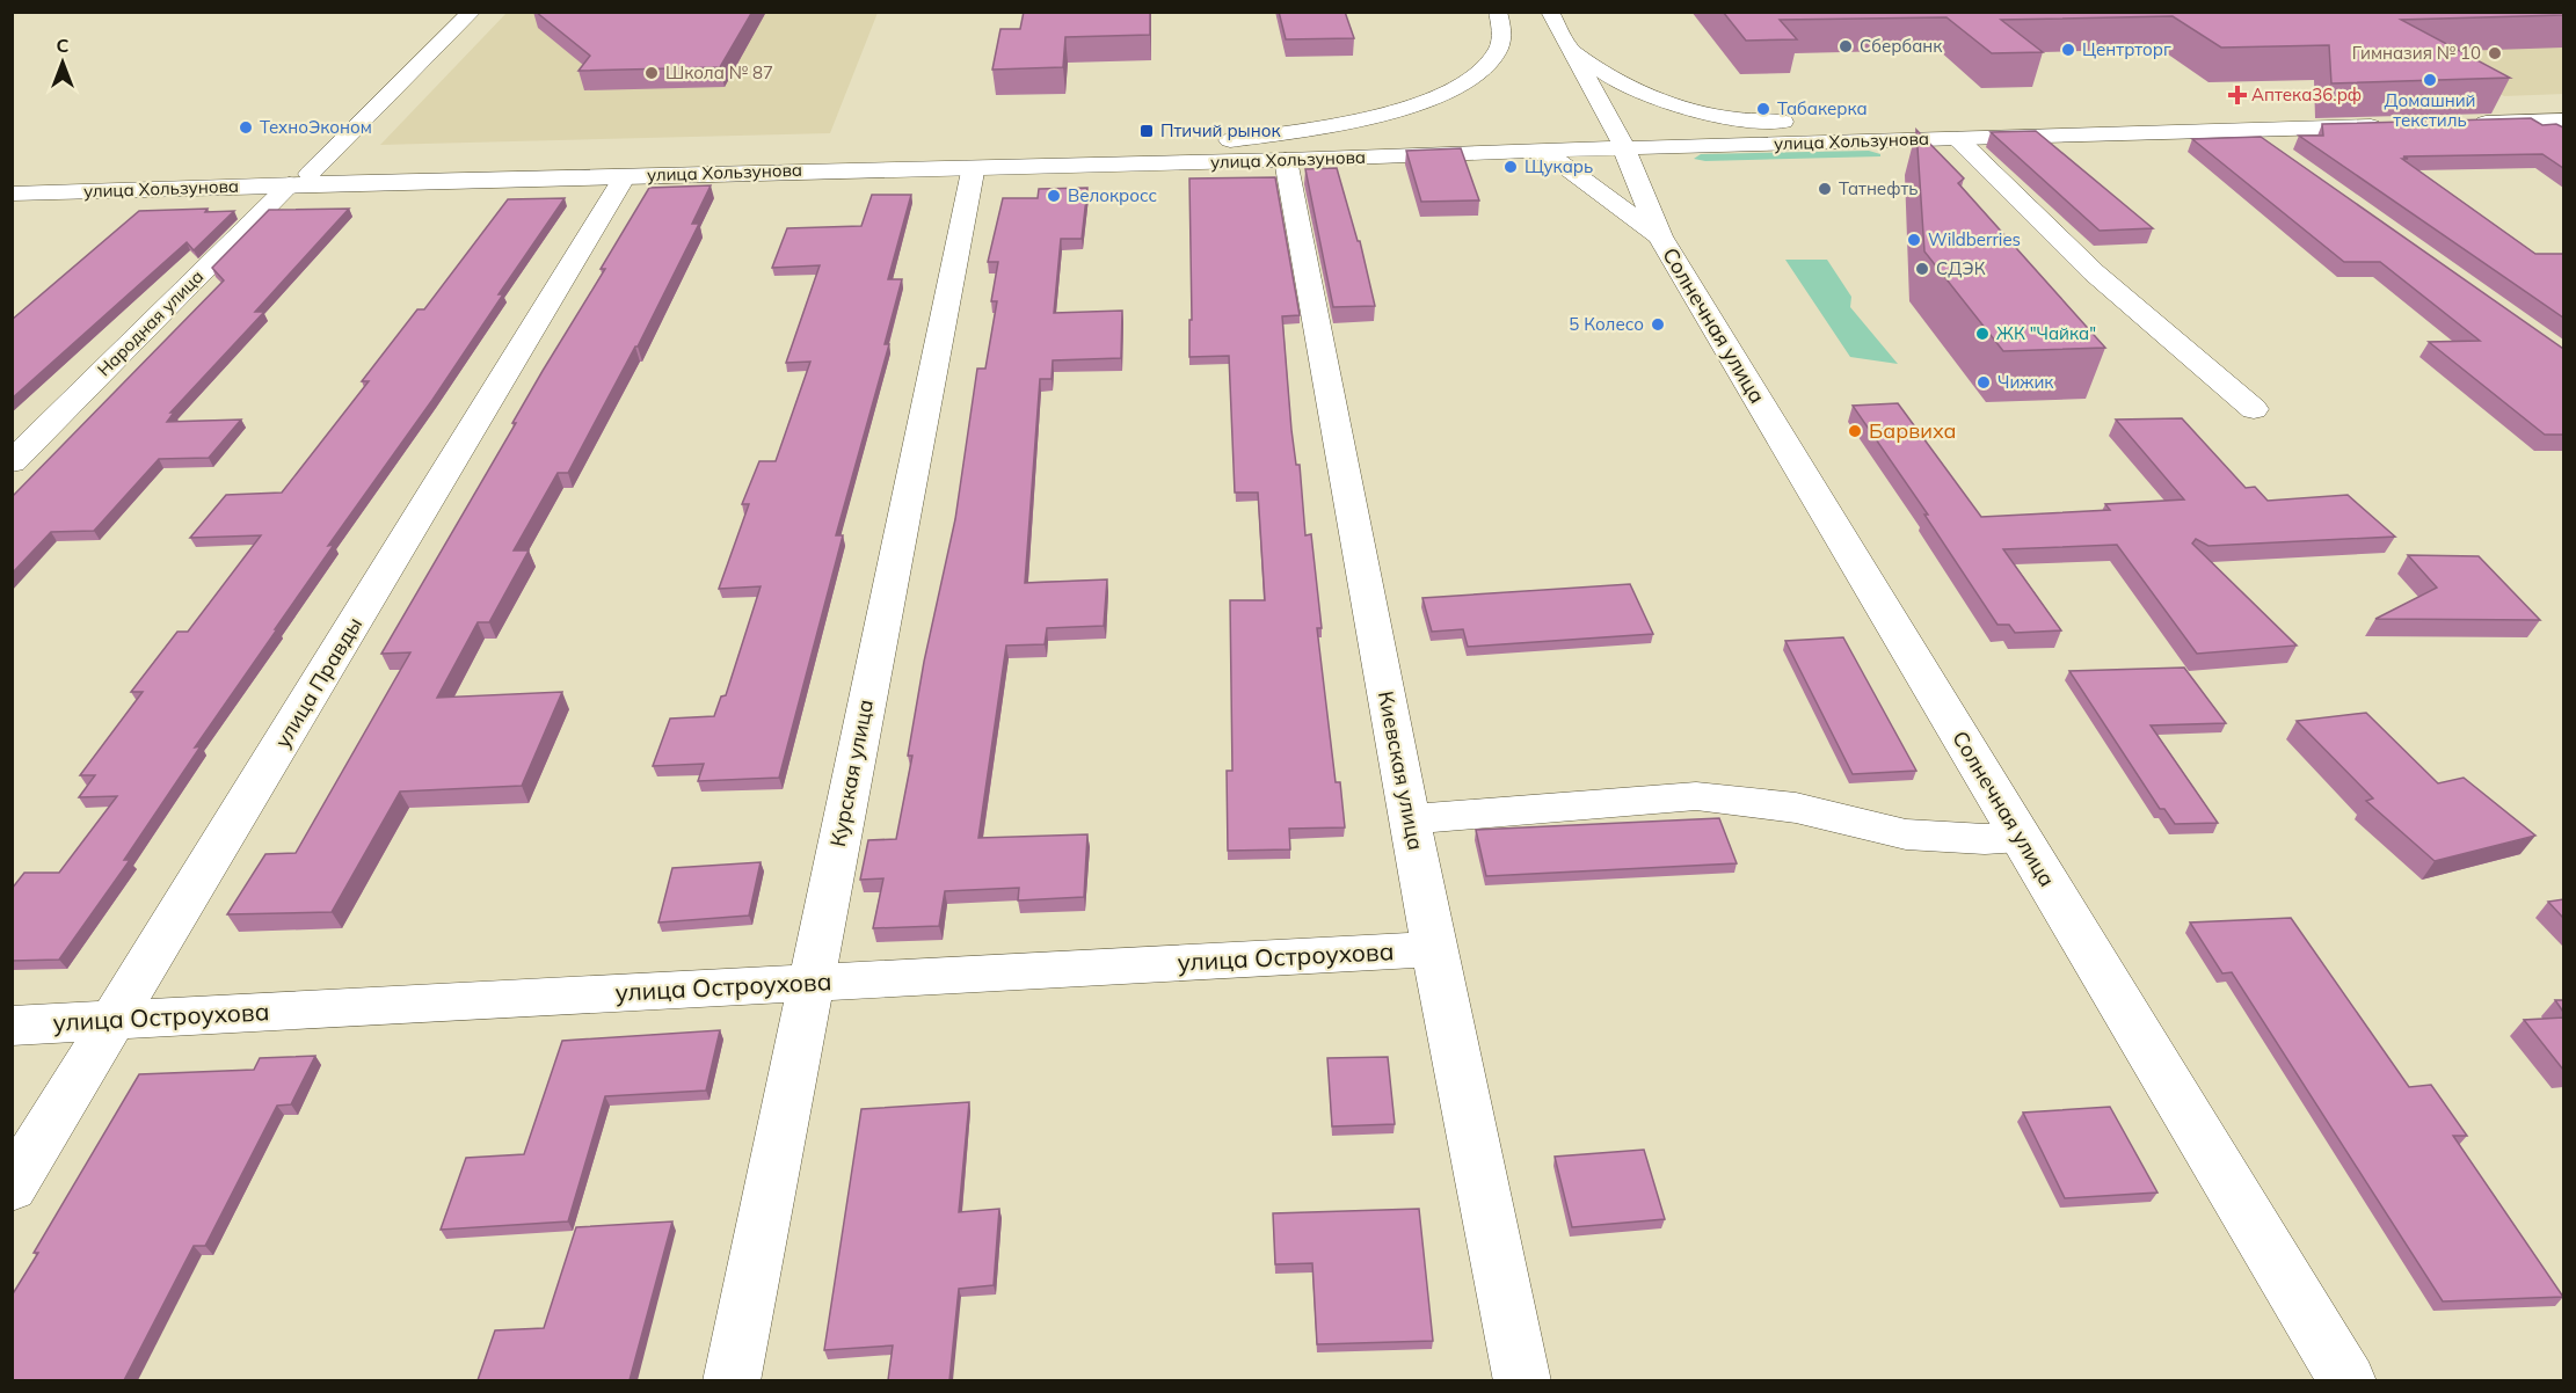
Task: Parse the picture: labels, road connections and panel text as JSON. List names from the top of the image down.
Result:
{
  "streets": {
    "main road": [
      "улица Хользунова",
      "Народная улица",
      "Солнечная улица",
      "улица Правды",
      "Киевская улица",
      "Курская улица",
      "улица Остроухова"
    ]
  },
  "crossings": [
    ["улица Хользунова", "Народная улица"],
    ["улица Хользунова", "Солнечная улица"],
    ["улица Хользунова", "улица Правды"],
    ["улица Хользунова", "Киевская улица"],
    ["улица Хользунова", "Курская улица"],
    ["улица Правды", "улица Остроухова"],
    ["Киевская улица", "улица Остроухова"],
    ["Курская улица", "улица Остроухова"]
  ],
  "places": {
    "other": [
      "Сбербанк",
      "Центрторг",
      "Гимназия № 10",
      "Школа № 87",
      "Домашний текстиль",
      "Табакерка",
      "ТехноЭконом",
      "Щукарь",
      "Татнефть",
      "Велокросс",
      "Wildberries",
      "СДЭК",
      "5 Колесо",
      "ЖК \"Чайка\"",
      "Чижик",
      "Барвиха"
    ],
    "health": ["Аптека36.рф"],
    "transit": ["Птичий рынок"]
  },
  "north": "top"
}
